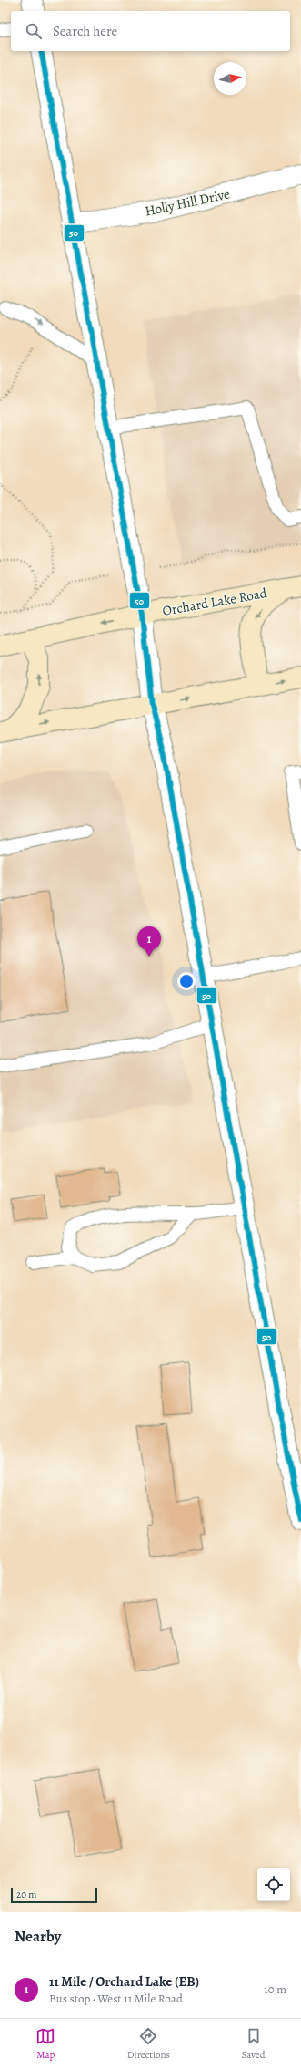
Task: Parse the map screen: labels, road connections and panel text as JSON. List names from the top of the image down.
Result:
{
  "streets": {
    "main road": ["Orchard Lake Road"],
    "street": ["Holly Hill Drive"]
  },
  "lines": ["transit line 50"],
  "scale_bar": "20 m",
  "north": "right",
  "page": {
    "search": "Search here",
    "pins": "1",
    "scale": "20 m",
    "heading": "Nearby",
    "list": [
      {
        "mark": "1",
        "name": "11 Mile / Orchard Lake (EB)",
        "note": "Bus stop · West 11 Mile Road",
        "value": "10 m"
      }
    ],
    "nav": ["Map", "Directions", "Saved"]
  }
}
